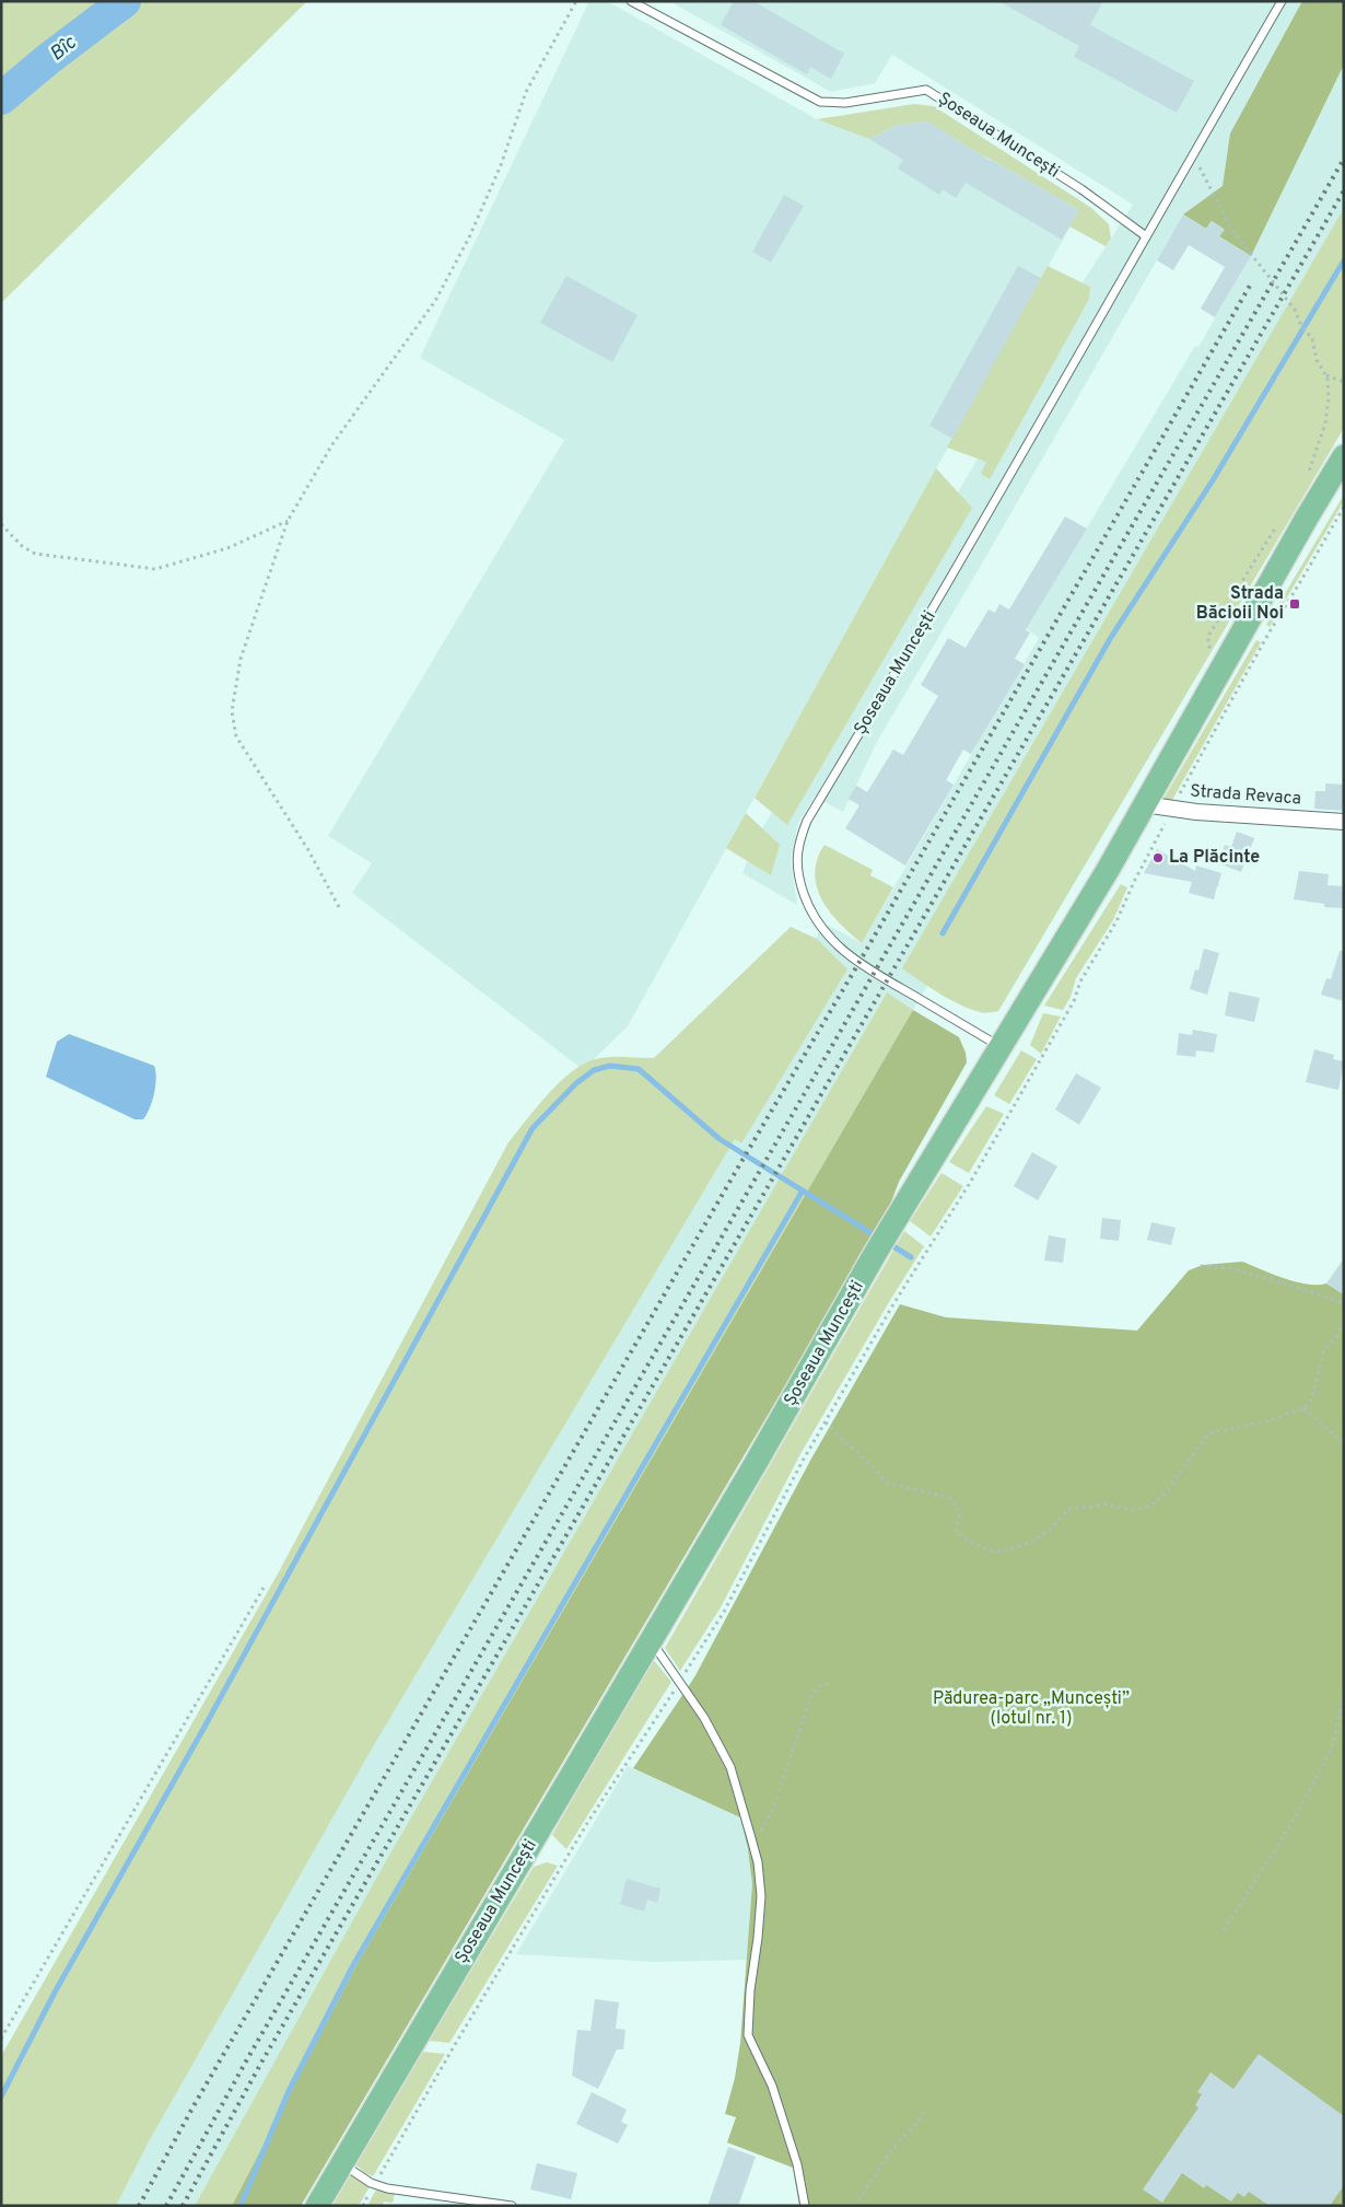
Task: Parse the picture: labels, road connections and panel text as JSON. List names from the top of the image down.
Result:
{
  "streets": {
    "main road": ["Șoseaua Muncești"],
    "street": ["Strada Revaca"]
  },
  "crossings": [
    ["Șoseaua Muncești", "Strada Revaca"]
  ],
  "water": ["Bîc"],
  "parks": ["Pădurea-parc „Muncești” (lotul nr. 1)"],
  "places": {
    "transit": ["Strada Băcioii Noi"],
    "other": ["La Plăcinte"]
  }
}
